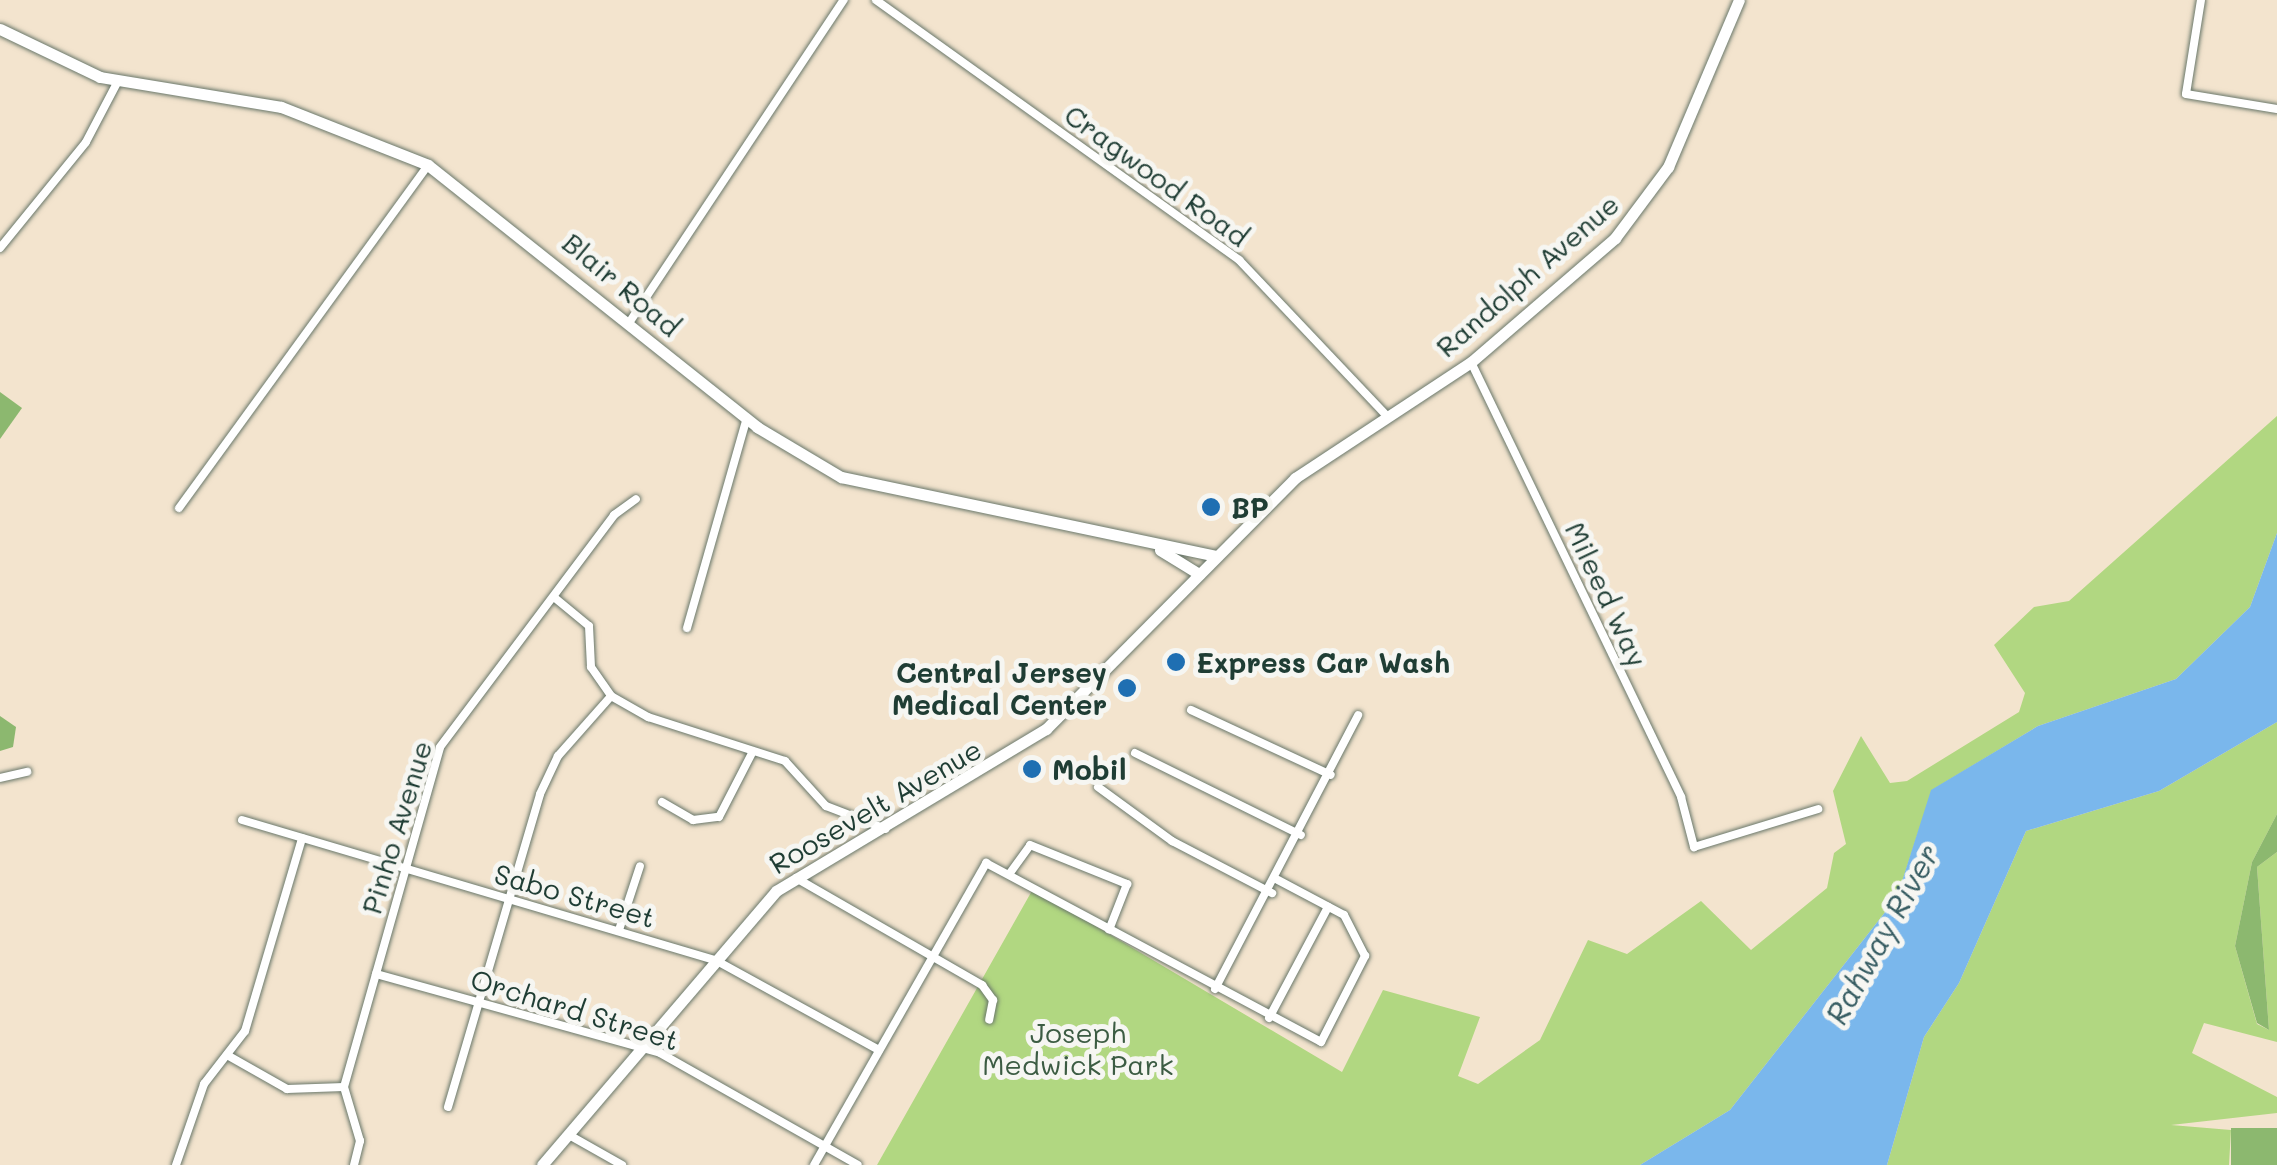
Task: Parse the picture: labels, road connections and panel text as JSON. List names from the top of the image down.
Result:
{
  "streets": {
    "main road": ["Randolph Avenue", "Blair Road", "Roosevelt Avenue"],
    "street": [
      "Cragwood Road",
      "Mileed Way",
      "Pinho Avenue",
      "Sabo Street",
      "Orchard Street"
    ]
  },
  "crossings": [
    ["Cragwood Road", "Randolph Avenue"],
    ["Randolph Avenue", "Blair Road"],
    ["Randolph Avenue", "Mileed Way"],
    ["Randolph Avenue", "Roosevelt Avenue"],
    ["Blair Road", "Roosevelt Avenue"],
    ["Roosevelt Avenue", "Sabo Street"],
    ["Roosevelt Avenue", "Orchard Street"],
    ["Pinho Avenue", "Sabo Street"],
    ["Pinho Avenue", "Orchard Street"]
  ],
  "water": ["Rahway River"],
  "parks": ["Joseph Medwick Park"],
  "places": [
    "BP",
    "Express Car Wash",
    "Central Jersey Medical Center",
    "Mobil"
  ]
}
